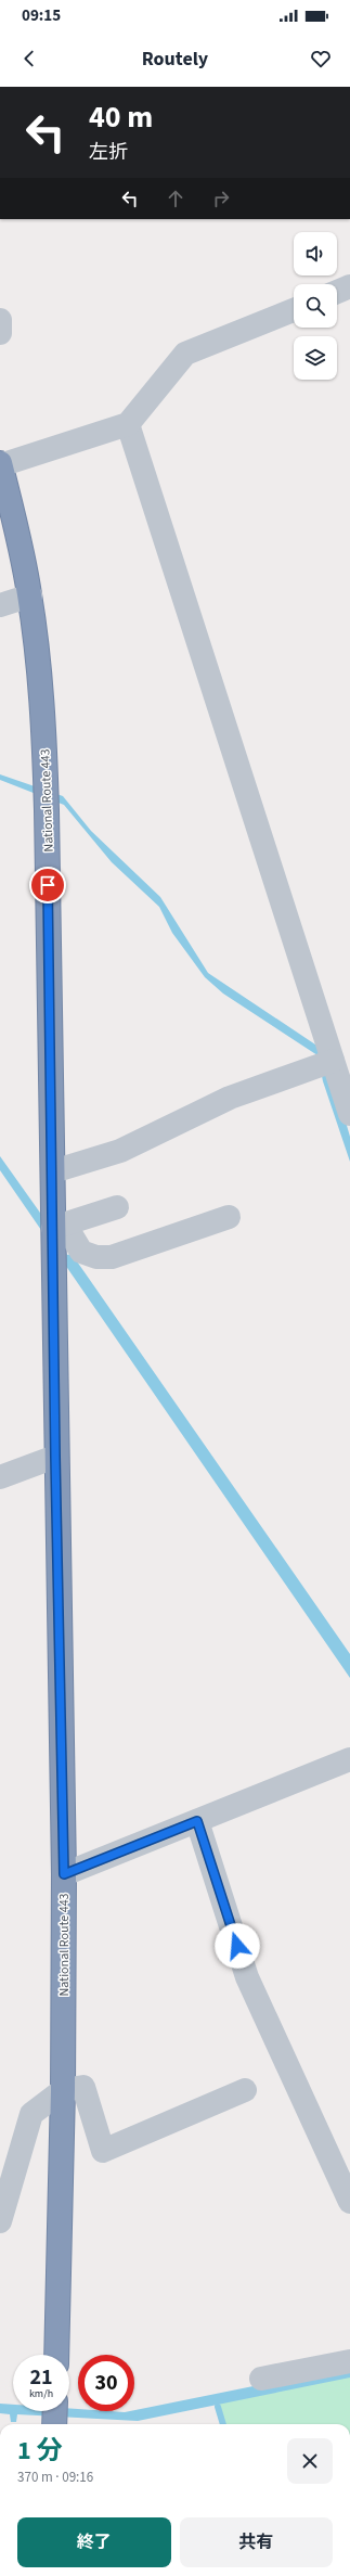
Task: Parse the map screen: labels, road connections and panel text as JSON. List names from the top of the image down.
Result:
{
  "streets": {
    "highway": ["National Route 443"]
  },
  "page": {
    "status": "09:15",
    "header": "Routely",
    "turn": ["40 m", "左折"],
    "speed": "21 km/h",
    "limit": "30",
    "heading": ["1 分", "370 m · 09:16"],
    "buttons": ["終了", "共有"]
  }
}
